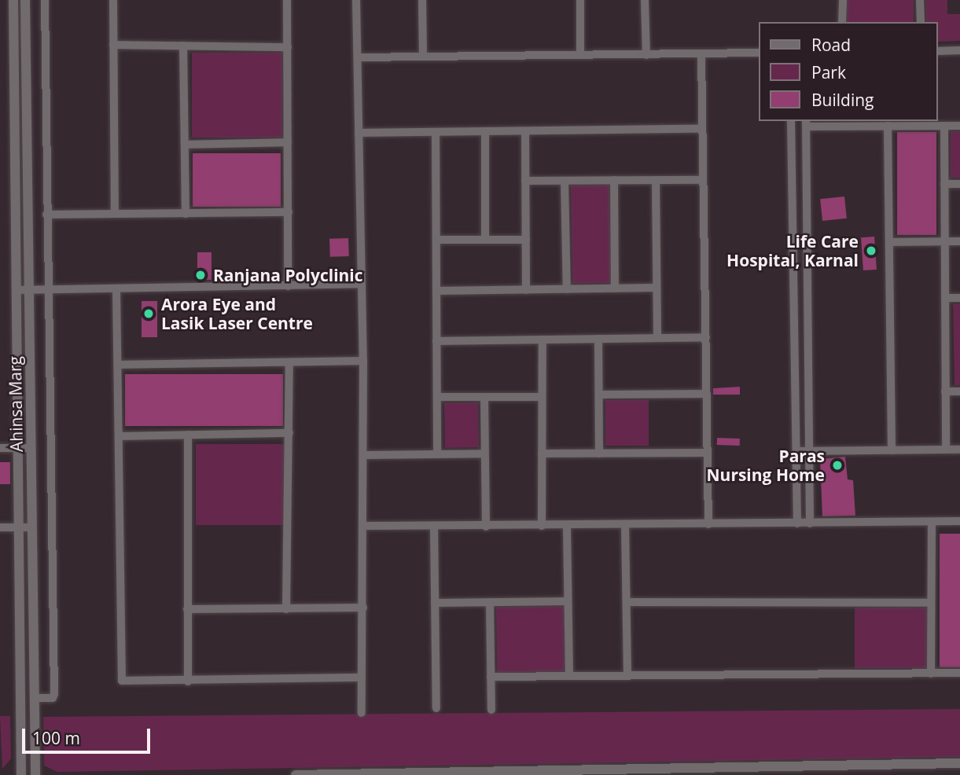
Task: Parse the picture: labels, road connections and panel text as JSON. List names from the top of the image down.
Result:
{
  "streets": {
    "street": ["Ahinsa Marg"]
  },
  "places": [
    "Life Care Hospital, Karnal",
    "Ranjana Polyclinic",
    "Arora Eye and Lasik Laser Centre",
    "Paras Nursing Home"
  ],
  "legend": ["Road", "Park", "Building"],
  "scale_bar": "100 m"
}
